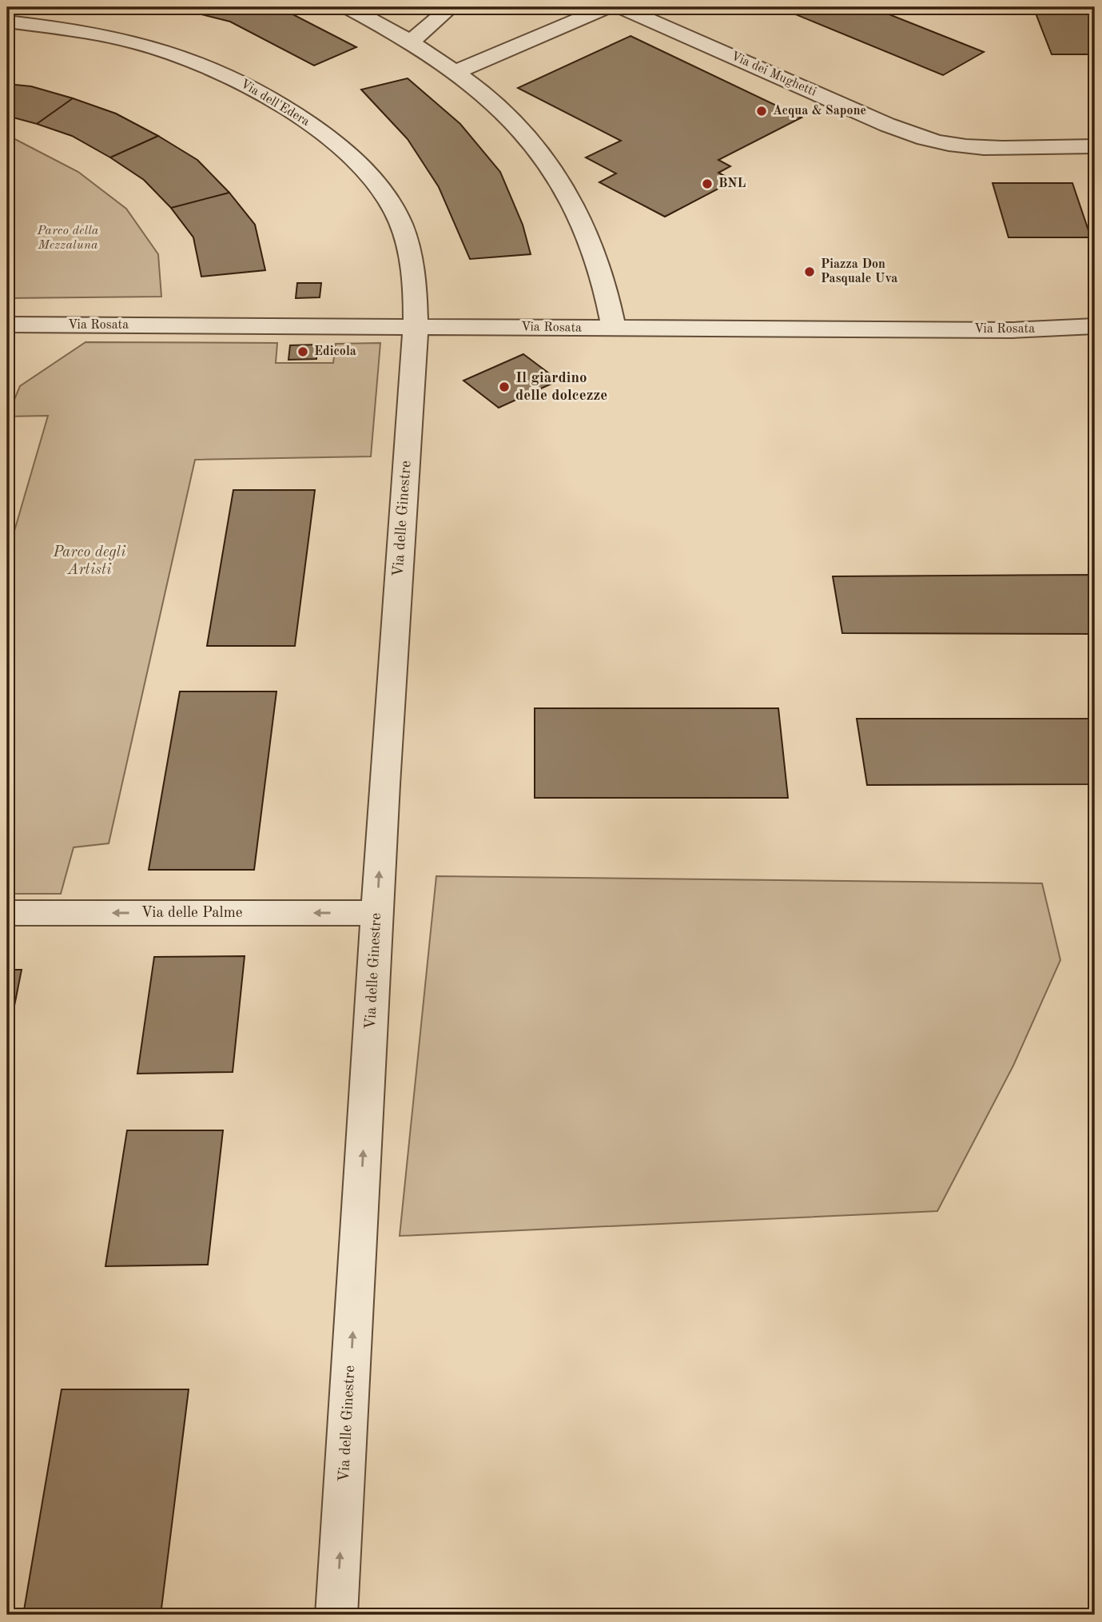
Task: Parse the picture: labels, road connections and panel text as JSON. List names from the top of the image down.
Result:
{
  "streets": {
    "street": [
      "Via dei Mughetti",
      "Via dell'Edera",
      "Via Rosata",
      "Via delle Ginestre",
      "Via delle Palme"
    ]
  },
  "crossings": [
    ["Via dell'Edera", "Via Rosata"],
    ["Via dell'Edera", "Via delle Ginestre"],
    ["Via Rosata", "Via delle Ginestre"],
    ["Via delle Ginestre", "Via delle Palme"]
  ],
  "one_way": ["Via delle Ginestre", "Via delle Palme"],
  "parks": ["Parco della Mezzaluna", "Parco degli Artisti"],
  "places": [
    "Acqua & Sapone",
    "BNL",
    "Piazza Don Pasquale Uva",
    "Edicola",
    "Il giardino delle dolcezze"
  ]
}
